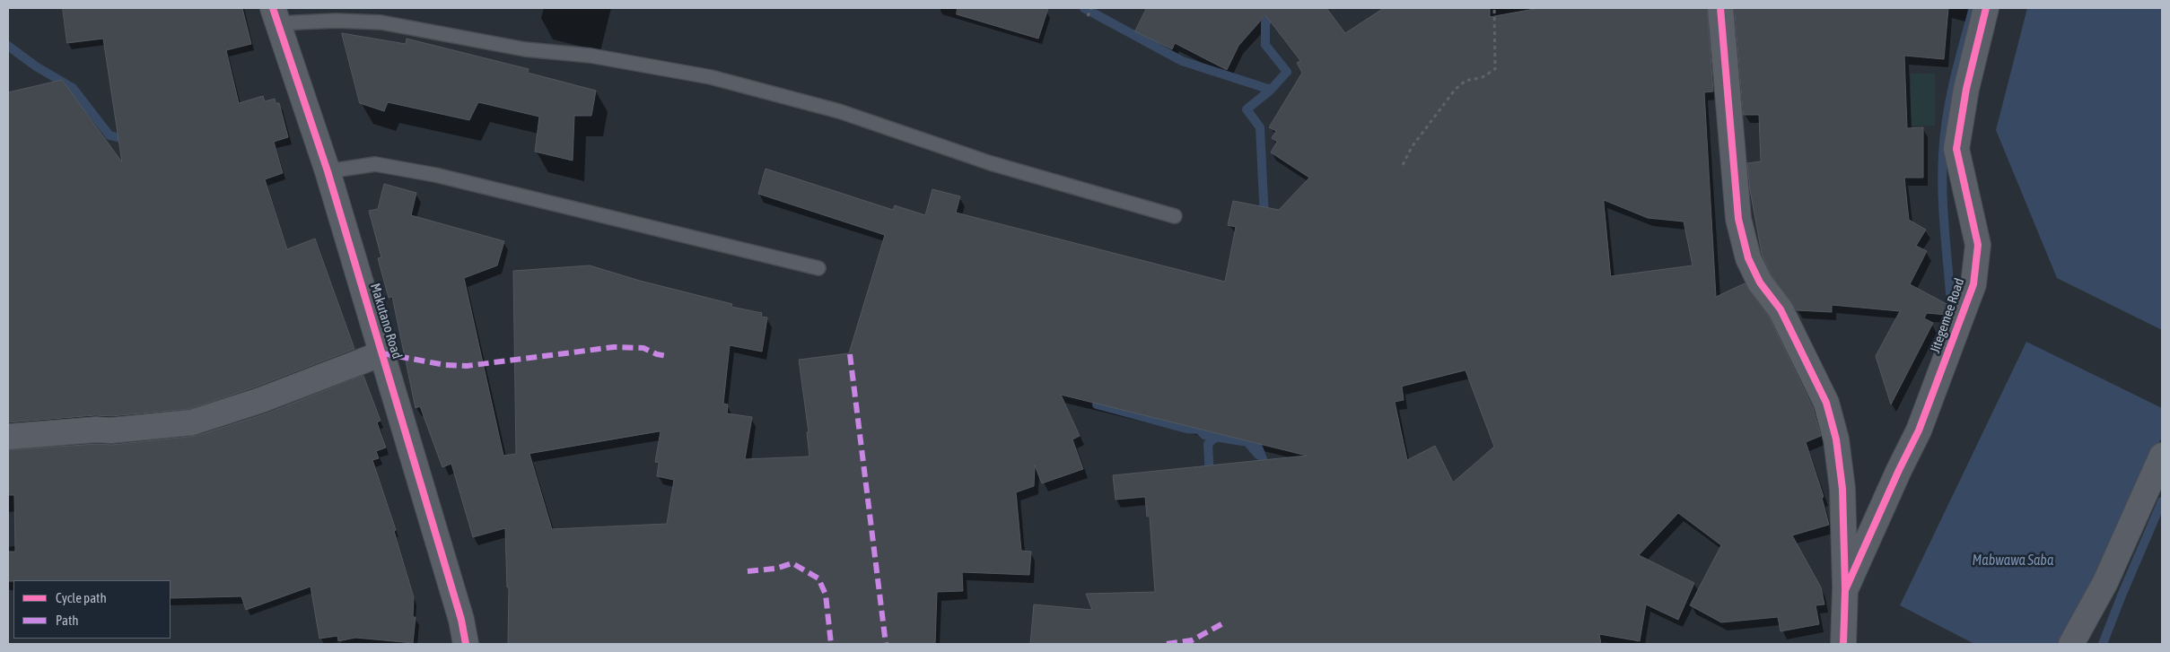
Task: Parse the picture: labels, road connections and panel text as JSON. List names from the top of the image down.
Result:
{
  "streets": {
    "street": ["Jitegemee Road", "Makutano Road"]
  },
  "water": ["Mabwawa Saba"],
  "legend": ["Cycle path", "Path"]
}
